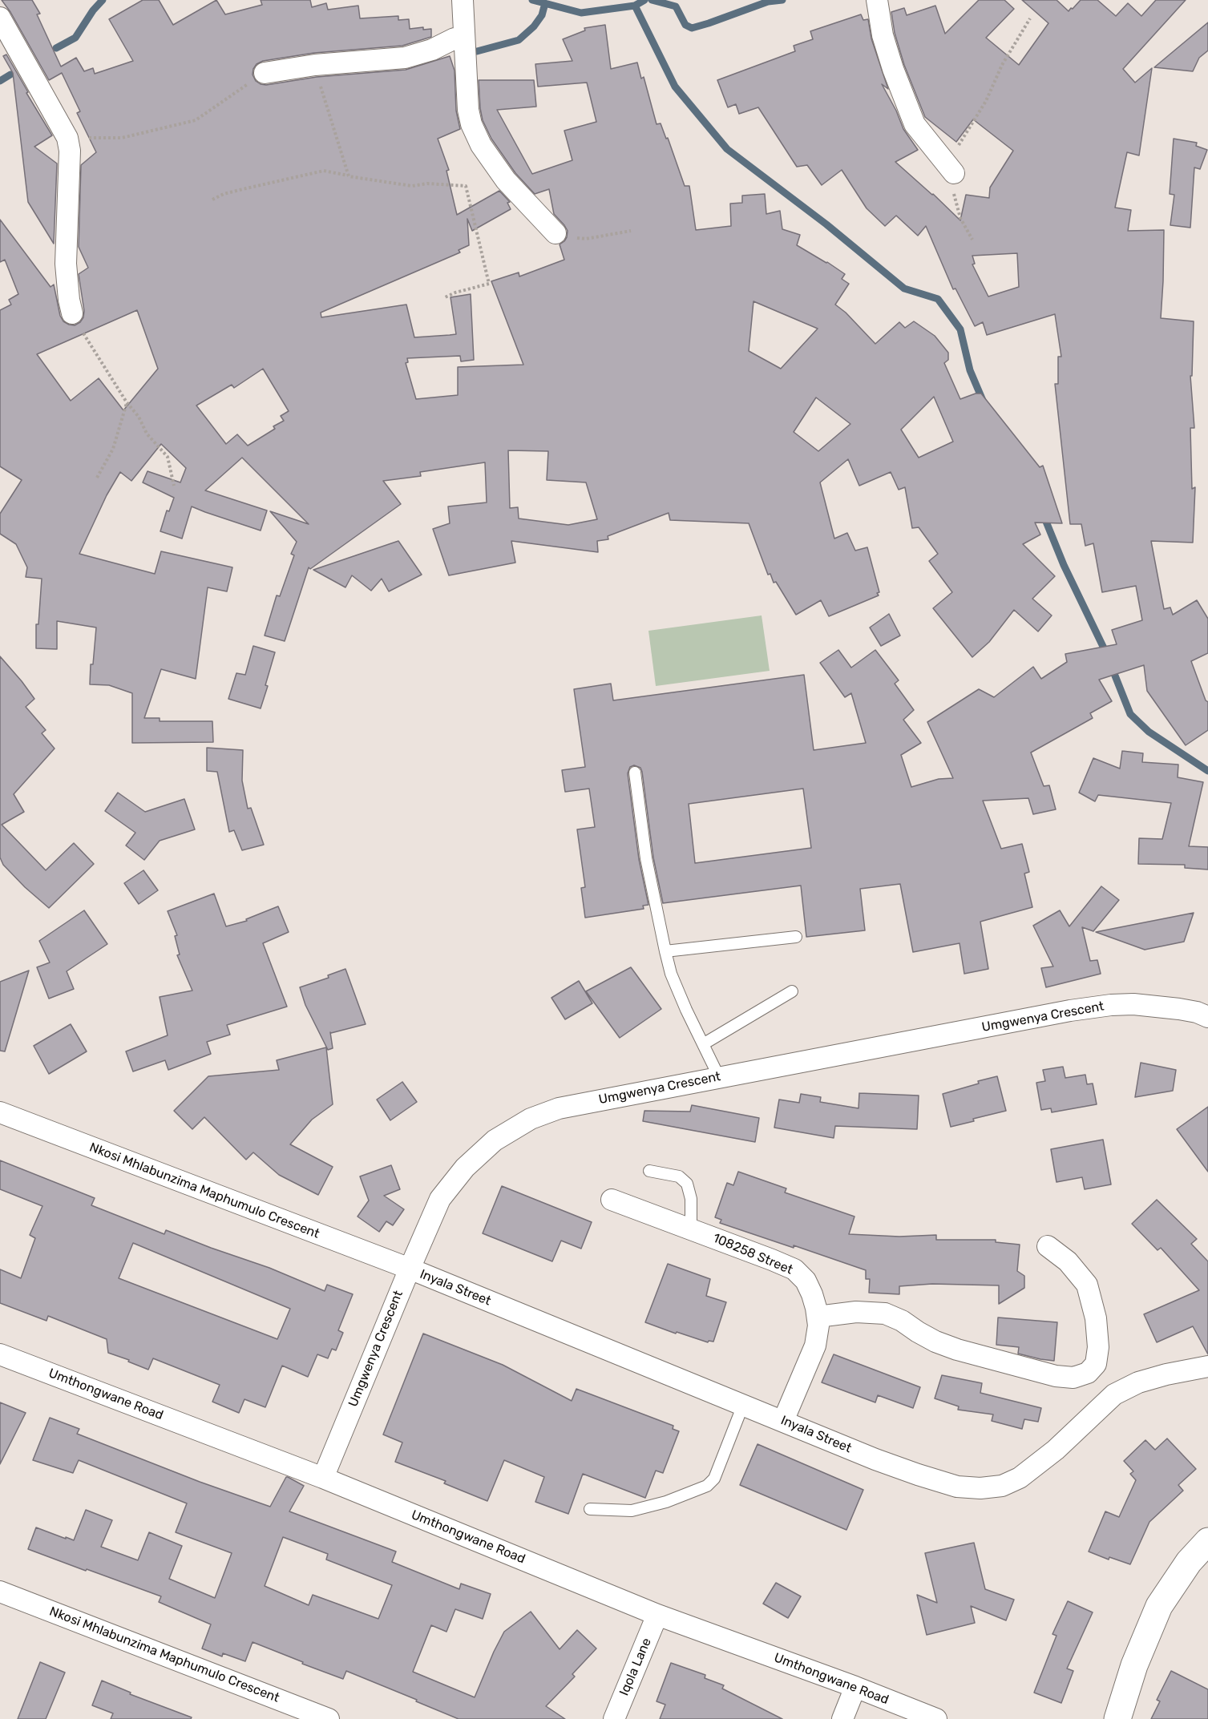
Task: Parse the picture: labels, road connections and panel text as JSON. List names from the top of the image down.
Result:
{
  "streets": {
    "street": [
      "Umgwenya Crescent",
      "Nkosi Mhlabunzima Maphumulo Crescent",
      "108258 Street",
      "Inyala Street",
      "Umthongwane Road",
      "Iqola Lane"
    ]
  },
  "crossings": [
    ["Umgwenya Crescent", "Nkosi Mhlabunzima Maphumulo Crescent"],
    ["Umgwenya Crescent", "Inyala Street"],
    ["Umgwenya Crescent", "Umthongwane Road"],
    ["Nkosi Mhlabunzima Maphumulo Crescent", "Inyala Street"],
    ["108258 Street", "Inyala Street"],
    ["Umthongwane Road", "Iqola Lane"]
  ]
}
